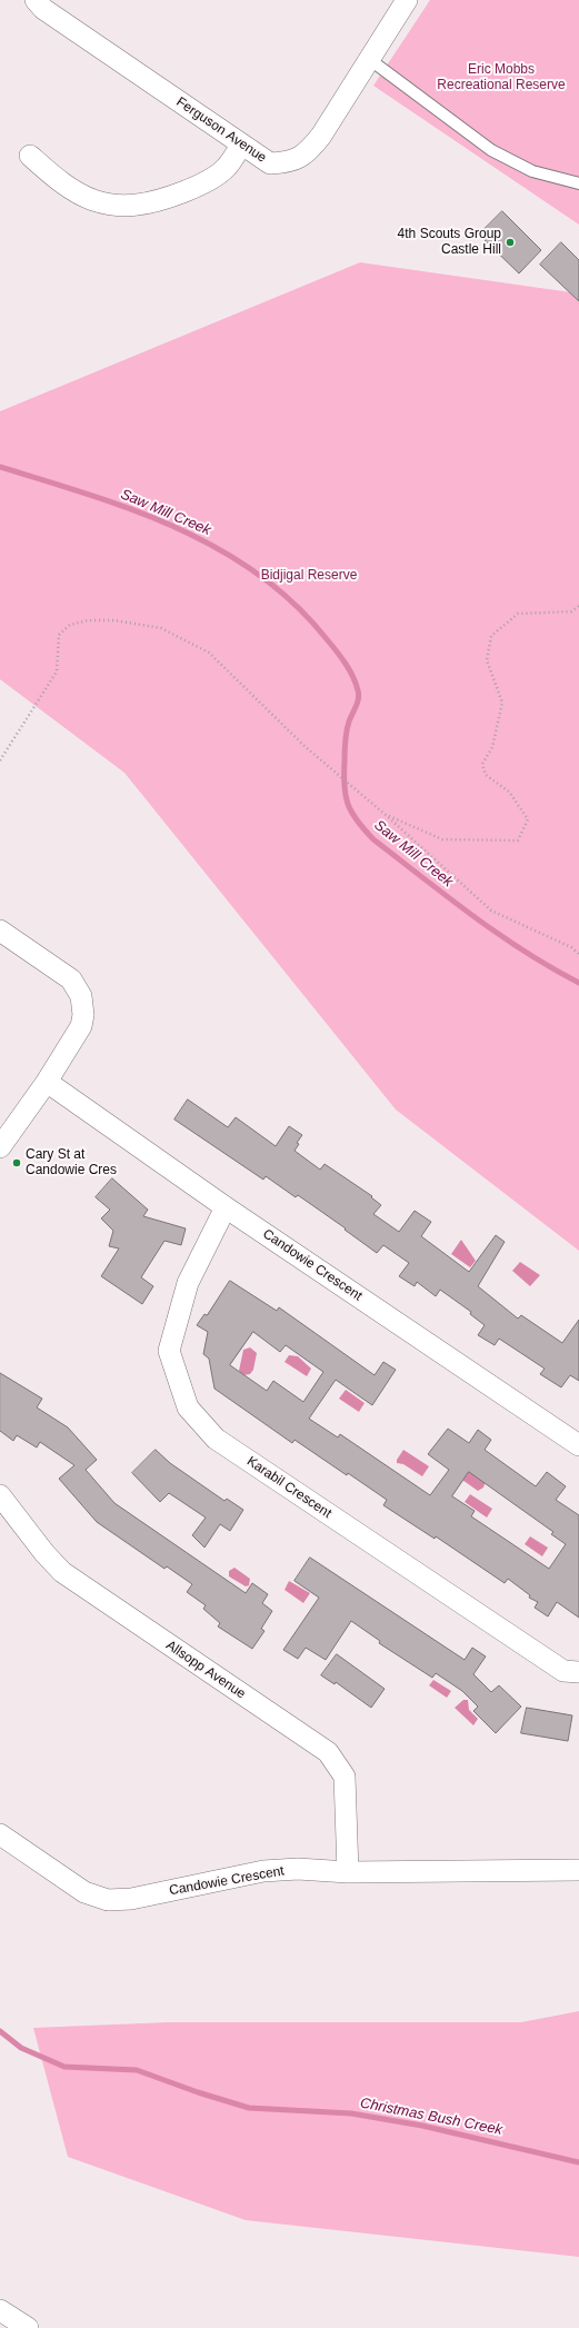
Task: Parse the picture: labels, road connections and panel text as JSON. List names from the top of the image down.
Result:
{
  "streets": {
    "street": [
      "Ferguson Avenue",
      "Candowie Crescent",
      "Karabil Crescent",
      "Allsopp Avenue"
    ]
  },
  "crossings": [
    ["Candowie Crescent", "Karabil Crescent"],
    ["Candowie Crescent", "Allsopp Avenue"]
  ],
  "water": ["Saw Mill Creek", "Christmas Bush Creek"],
  "parks": ["Eric Mobbs Recreational Reserve", "Bidjigal Reserve"],
  "places": ["4th Scouts Group Castle Hill", "Cary St at Candowie Cres"]
}
